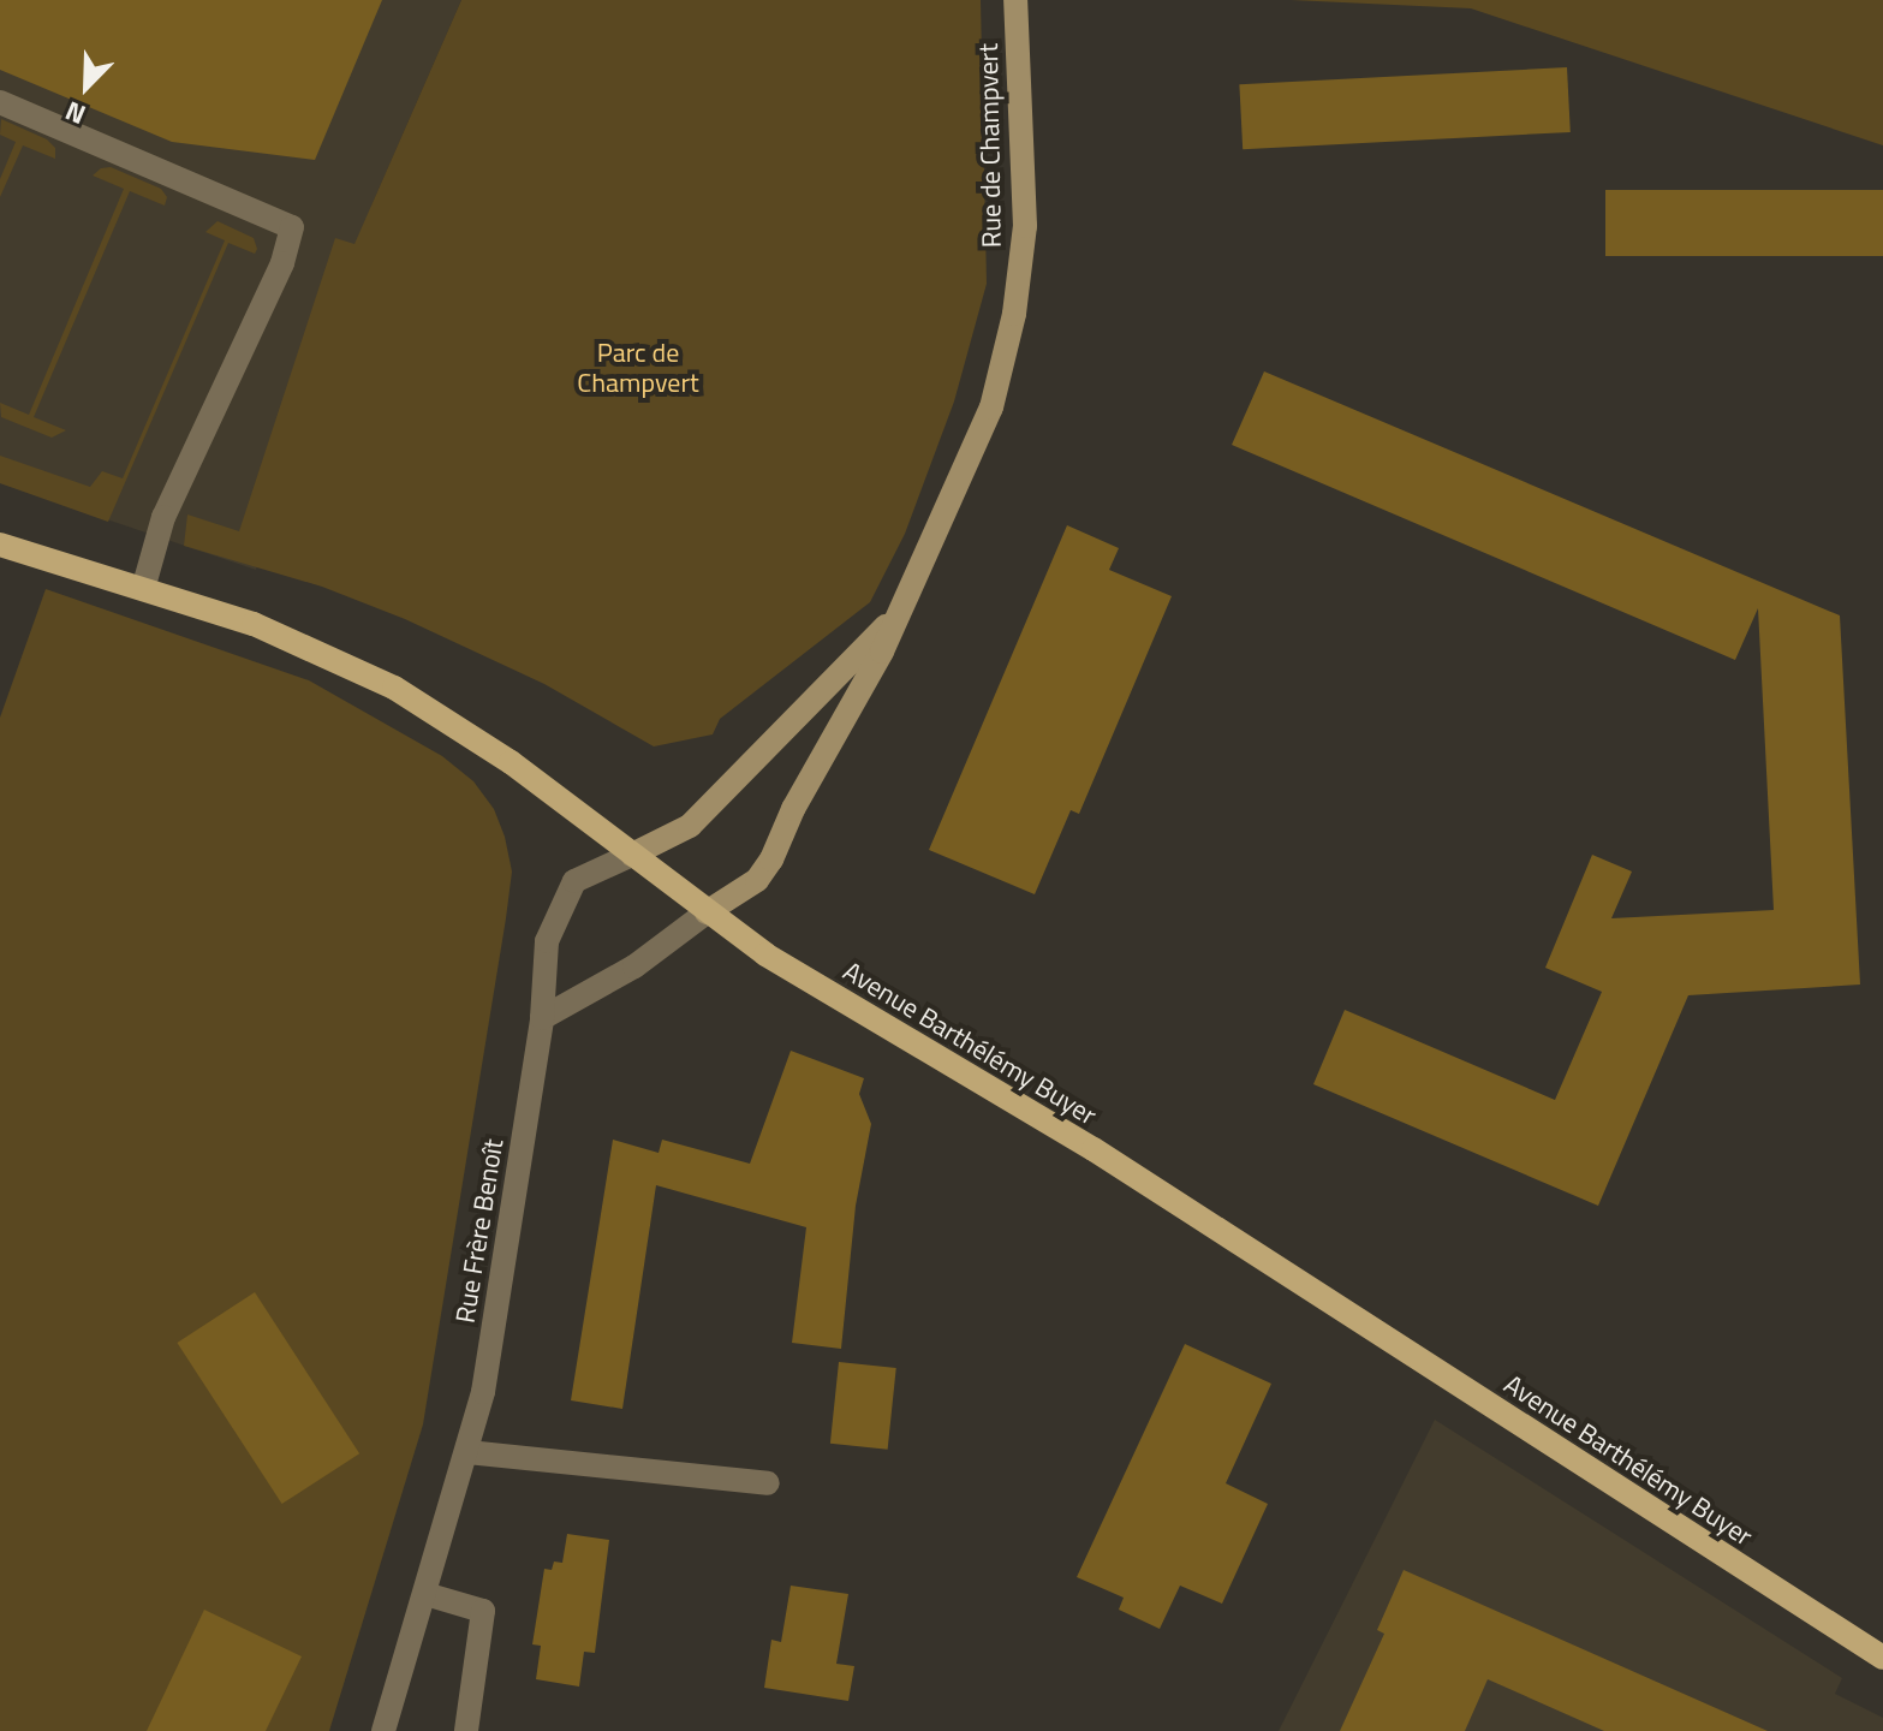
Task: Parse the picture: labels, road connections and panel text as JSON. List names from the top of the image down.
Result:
{
  "streets": {
    "main road": ["Avenue Barthélémy Buyer"],
    "street": ["Rue de Champvert", "Rue Frère Benoît"]
  },
  "crossings": [
    ["Rue de Champvert", "Avenue Barthélémy Buyer"],
    ["Rue de Champvert", "Rue Frère Benoît"],
    ["Avenue Barthélémy Buyer", "Rue Frère Benoît"]
  ],
  "parks": ["Parc de Champvert"],
  "north": "bottom left"
}
